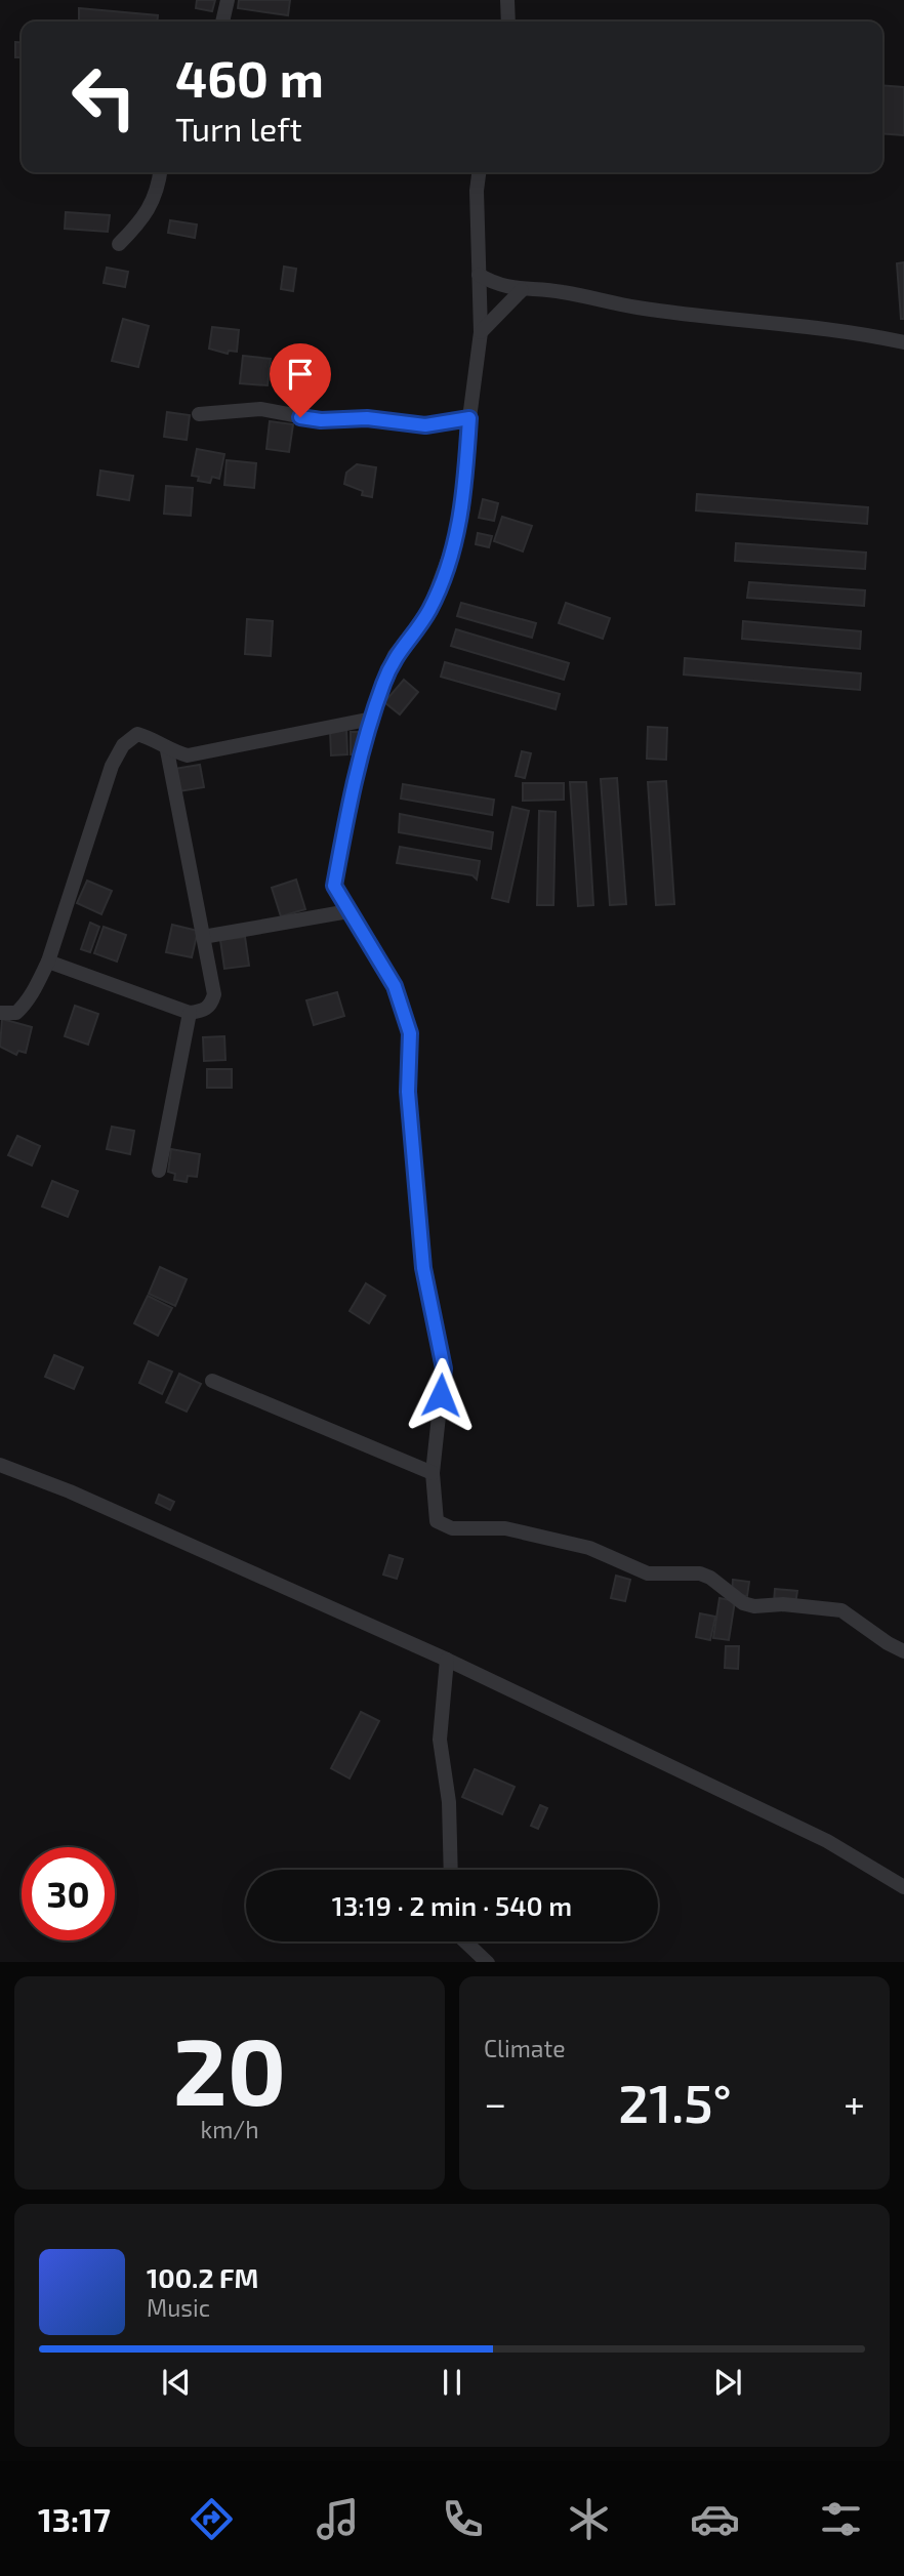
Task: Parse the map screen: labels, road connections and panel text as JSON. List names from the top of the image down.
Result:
{
  "page": {
    "turn": ["460 m", "Turn left"],
    "limit": "30",
    "trip": "13:19 · 2 min · 540 m",
    "tile": [
      ["20", "km/h"],
      "Climate"
    ],
    "heat": ["−", "21.5°", "+"],
    "song": ["100.2 FM", "Music"],
    "tabs": "13:17"
  }
}
